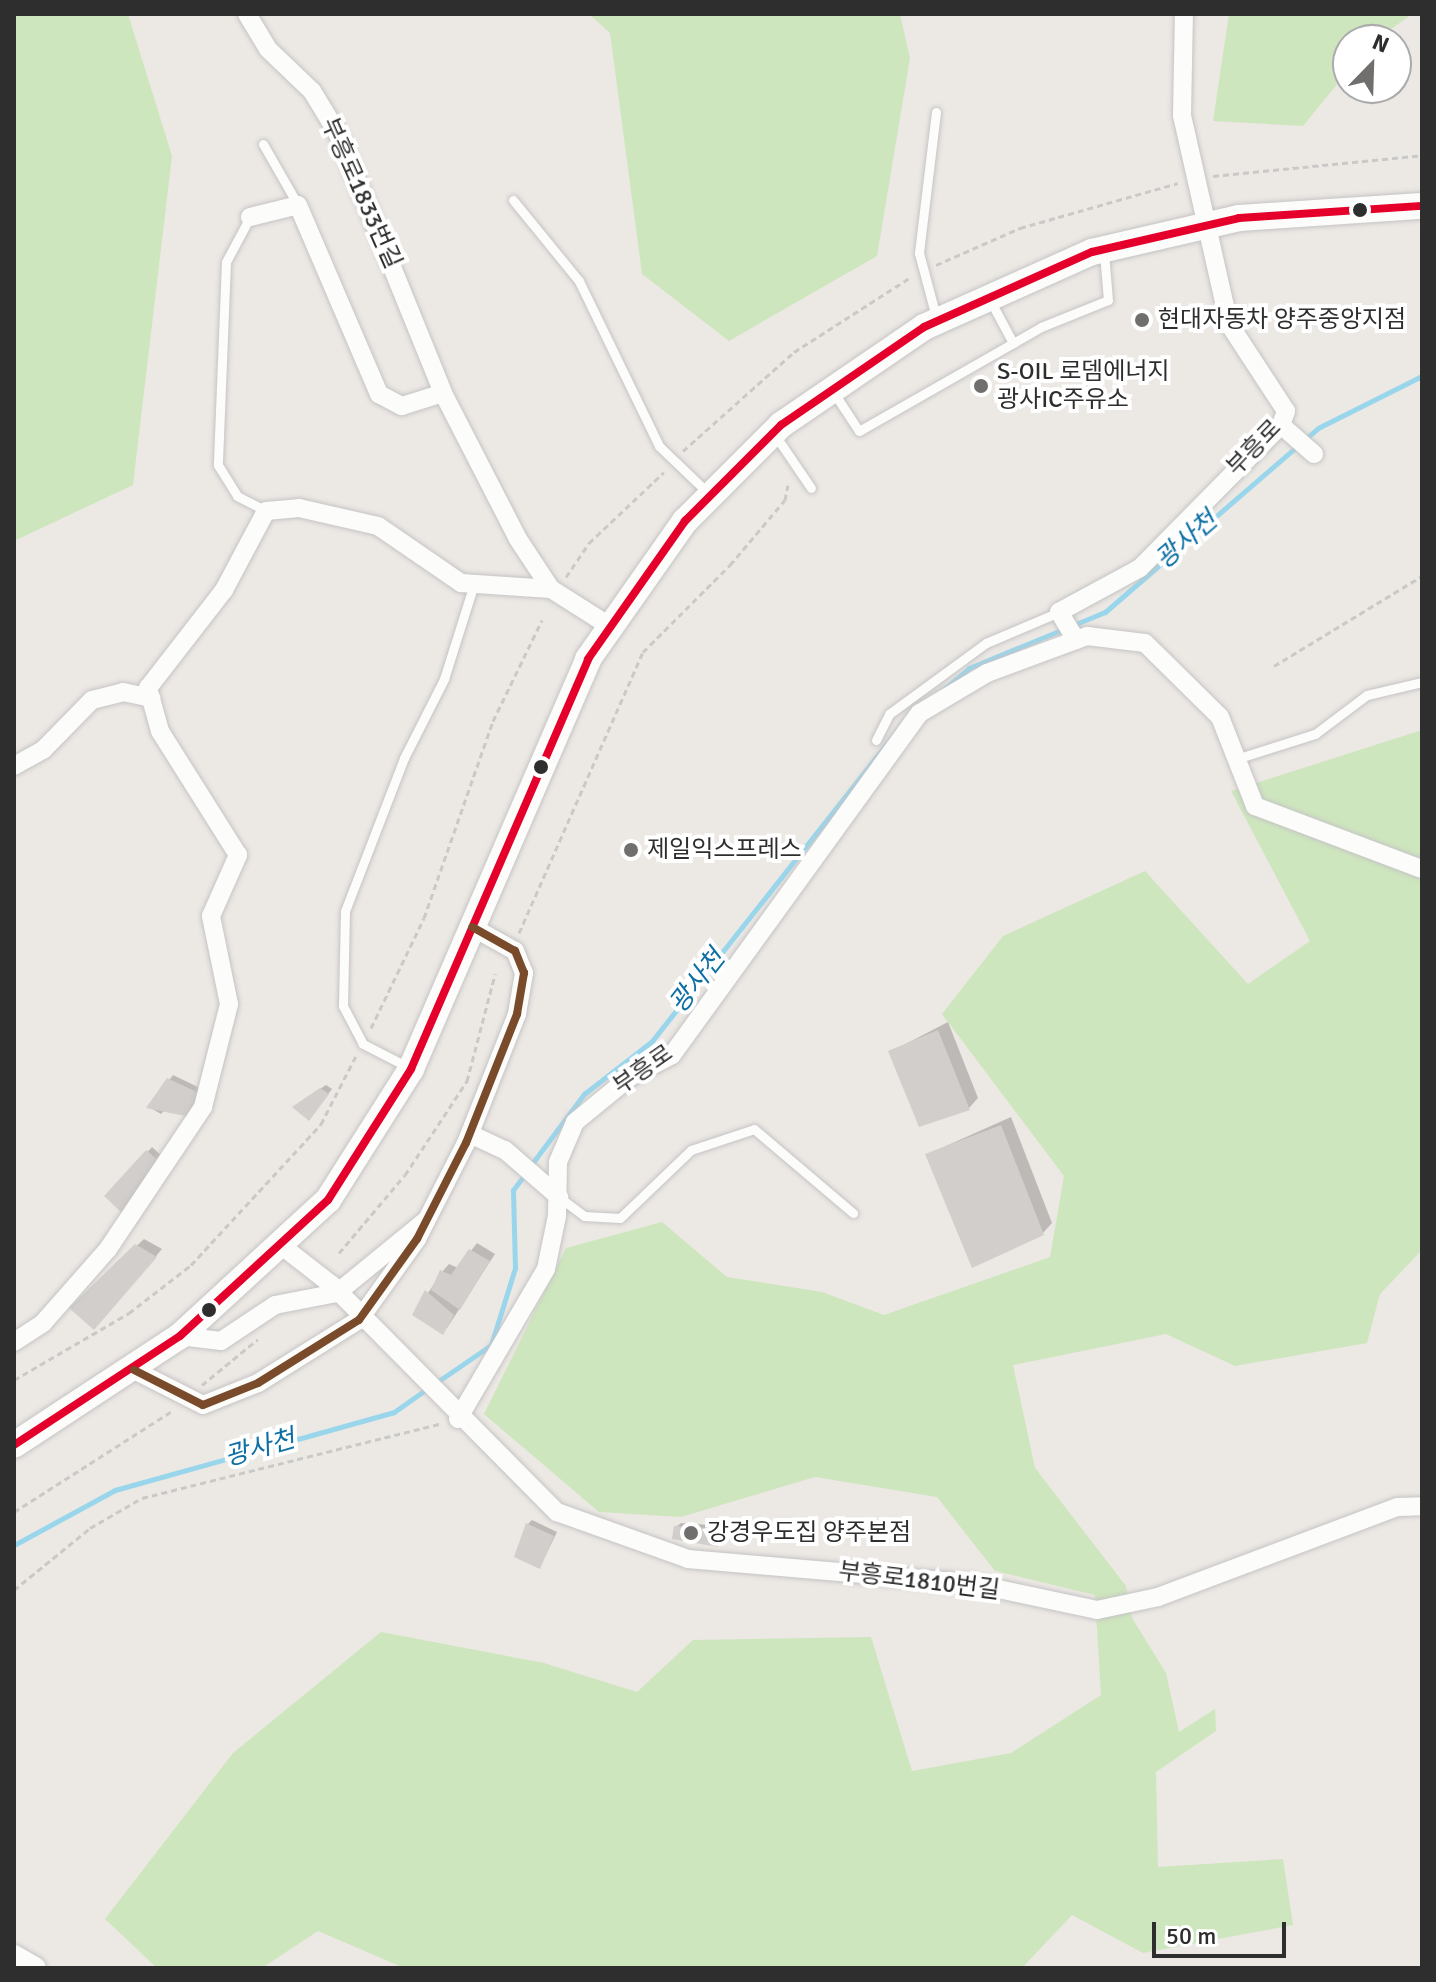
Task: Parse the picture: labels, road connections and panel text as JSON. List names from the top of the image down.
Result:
{
  "streets": {
    "street": ["부흥로1833번길", "부흥로", "부흥로1810번길"]
  },
  "crossings": [
    ["부흥로", "부흥로1810번길"]
  ],
  "water": ["광사천"],
  "places": [
    "현대자동차 양주중앙지점",
    "S-OIL 로뎀에너지 광사IC주유소",
    "제일익스프레스",
    "강경우도집 양주본점"
  ],
  "scale_bar": "50 m",
  "north": "top right"
}
